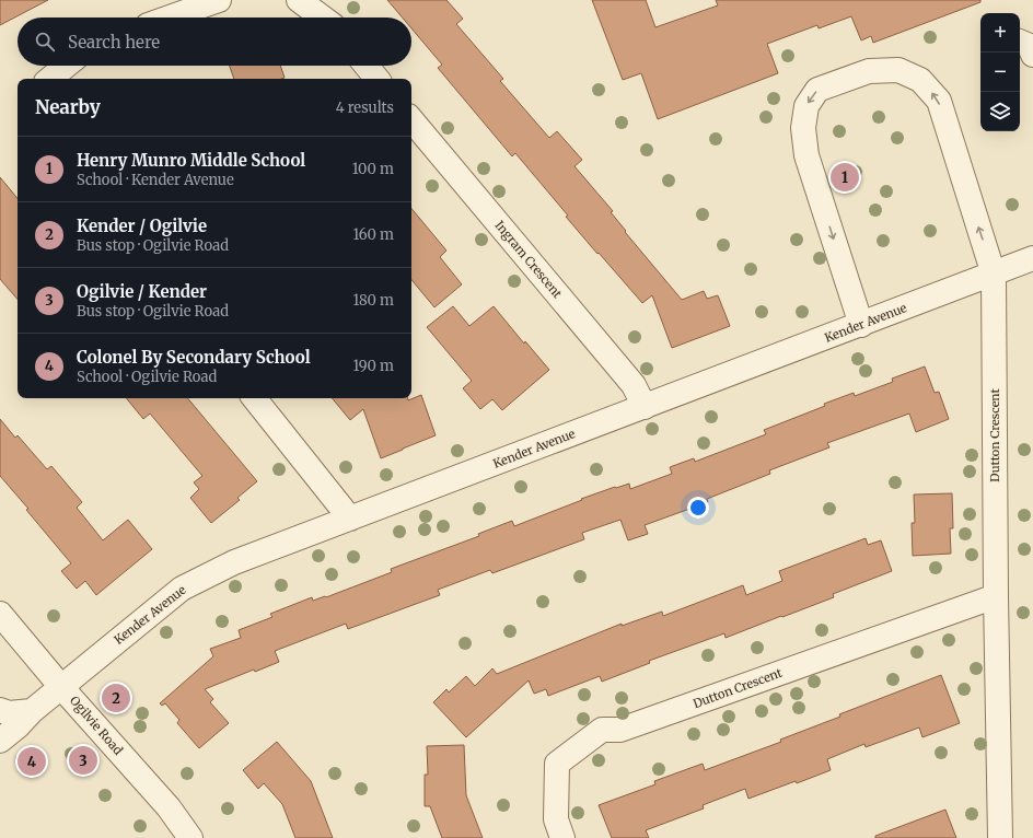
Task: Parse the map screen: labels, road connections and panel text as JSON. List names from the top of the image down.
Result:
{
  "streets": {
    "street": [
      "Ingram Crescent",
      "Kender Avenue",
      "Dutton Crescent",
      "Ogilvie Road"
    ]
  },
  "crossings": [
    ["Ingram Crescent", "Kender Avenue"],
    ["Kender Avenue", "Dutton Crescent"],
    ["Kender Avenue", "Ogilvie Road"]
  ],
  "page": {
    "map_buttons": ["+", "−"],
    "search": "Search here",
    "heading": ["Nearby", "4 results"],
    "list": [
      {
        "mark": "1",
        "name": "Henry Munro Middle School",
        "note": "School · Kender Avenue",
        "value": "100 m"
      },
      {
        "mark": "2",
        "name": "Kender / Ogilvie",
        "note": "Bus stop · Ogilvie Road",
        "value": "160 m"
      },
      {
        "mark": "3",
        "name": "Ogilvie / Kender",
        "note": "Bus stop · Ogilvie Road",
        "value": "180 m"
      },
      {
        "mark": "4",
        "name": "Colonel By Secondary School",
        "note": "School · Ogilvie Road",
        "value": "190 m"
      }
    ],
    "pins": [
      "1",
      "2",
      "3",
      "4"
    ]
  }
}
